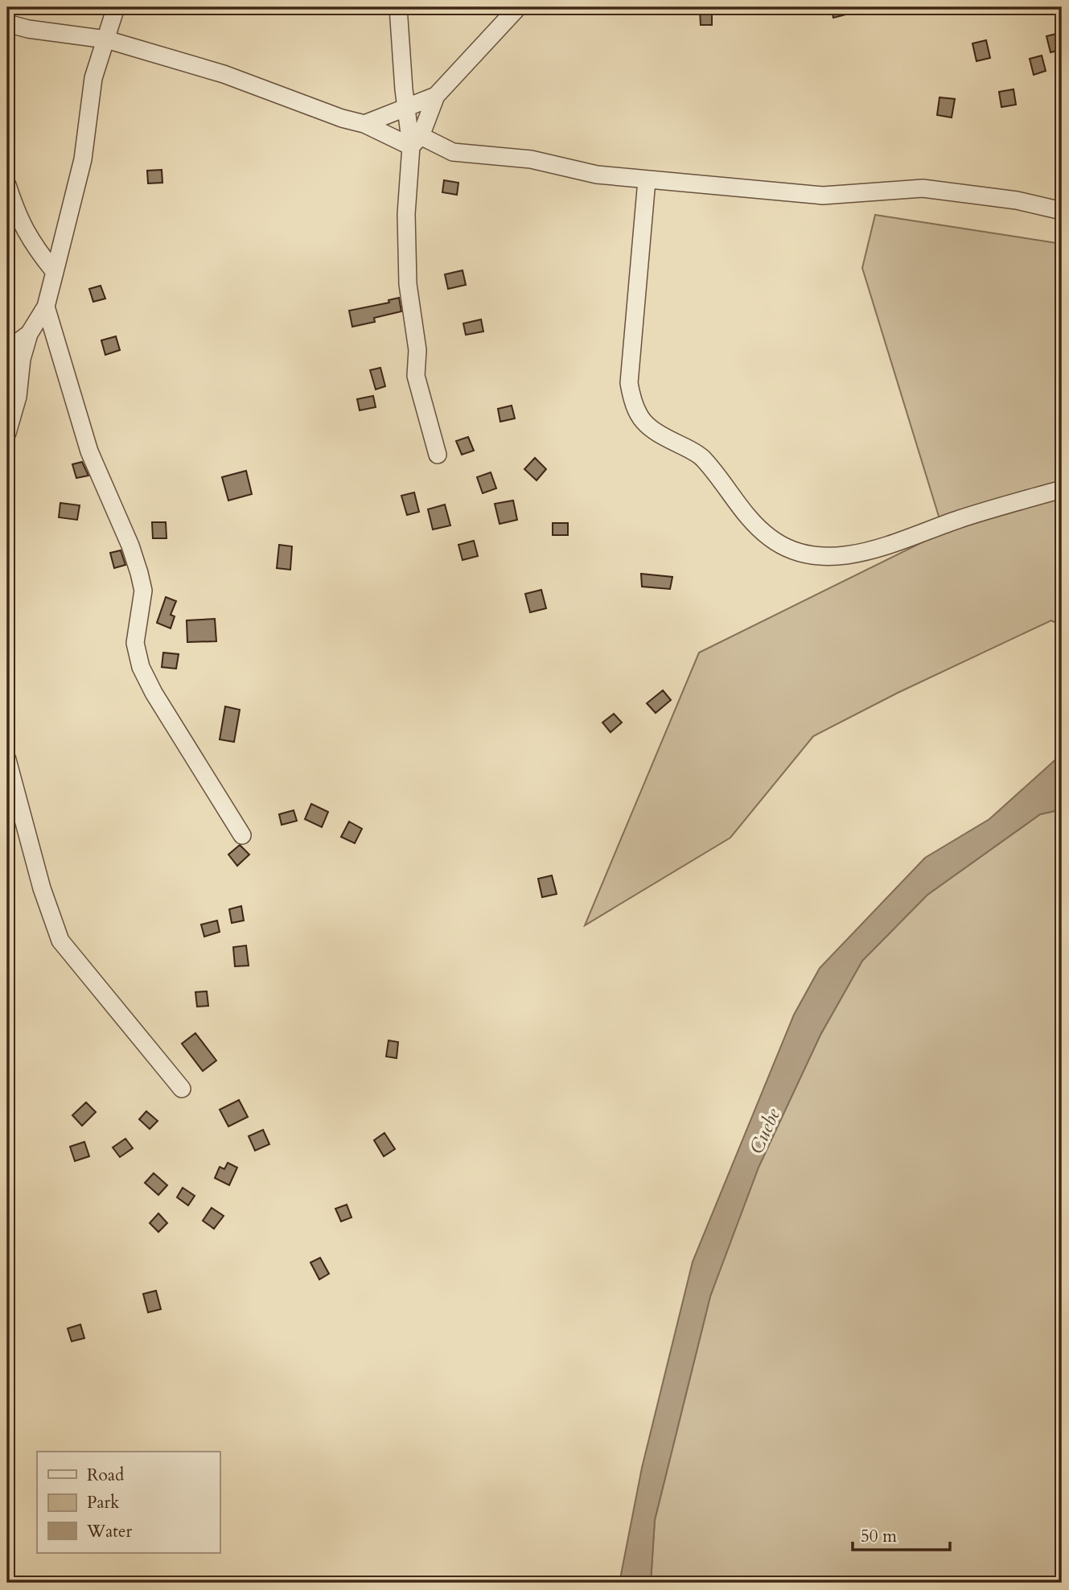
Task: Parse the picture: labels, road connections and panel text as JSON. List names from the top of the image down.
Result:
{
  "water": ["Cuebe"],
  "legend": ["Road", "Park", "Water"],
  "scale_bar": "50 m"
}
